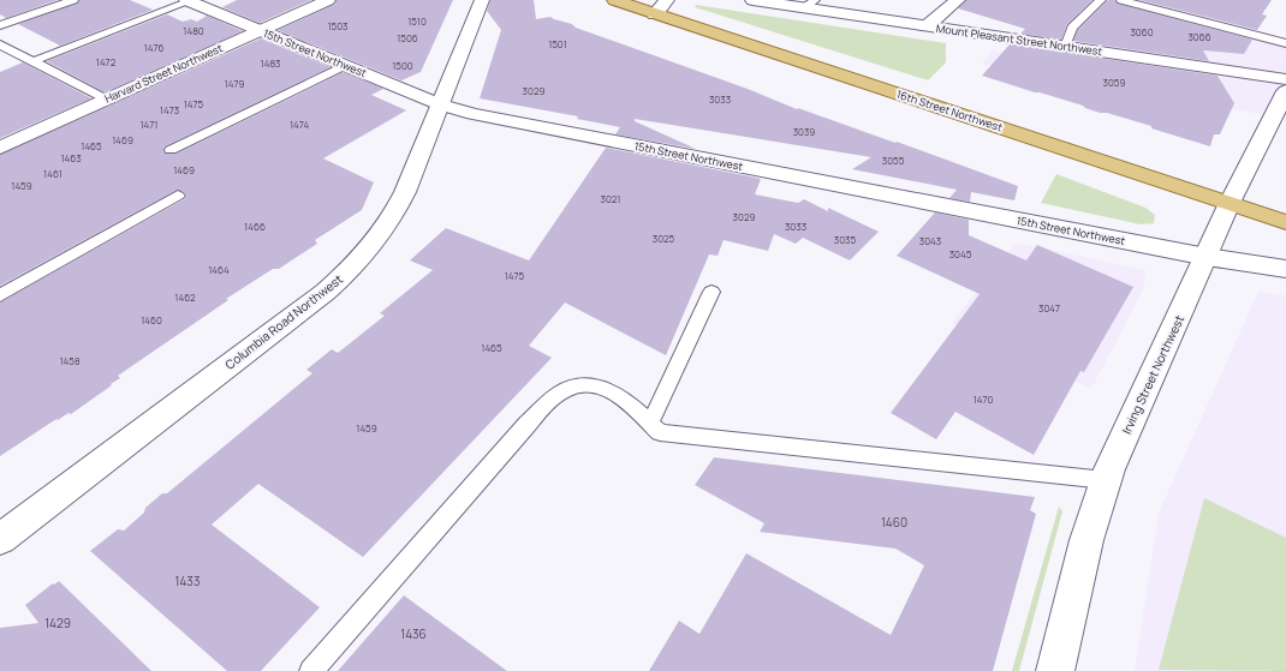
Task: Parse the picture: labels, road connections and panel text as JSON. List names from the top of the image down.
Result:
{
  "streets": {
    "main road": [
      "Mount Pleasant Street Northwest",
      "15th Street Northwest",
      "Harvard Street Northwest",
      "16th Street Northwest",
      "Columbia Road Northwest",
      "Irving Street Northwest"
    ]
  },
  "crossings": [
    ["15th Street Northwest", "Harvard Street Northwest"],
    ["15th Street Northwest", "Columbia Road Northwest"],
    ["15th Street Northwest", "Irving Street Northwest"],
    ["16th Street Northwest", "Irving Street Northwest"]
  ],
  "house_numbers": [
    "1510",
    "1503",
    "1480",
    "3060",
    "3066",
    "1506",
    "1501",
    "1476",
    "1472",
    "1483",
    "1500",
    "3059",
    "1479",
    "3029",
    "3033",
    "1475",
    "1473",
    "1471",
    "1474",
    "3039",
    "1469",
    "1465",
    "1463",
    "3055",
    "1469",
    "1461",
    "1459",
    "3021",
    "3029",
    "1466",
    "3033",
    "3025",
    "3035",
    "3043",
    "3045",
    "1464",
    "1475",
    "1462",
    "3047",
    "1460",
    "1465",
    "1458",
    "1470",
    "1459",
    "1460",
    "1433",
    "1429",
    "1436"
  ]
}
